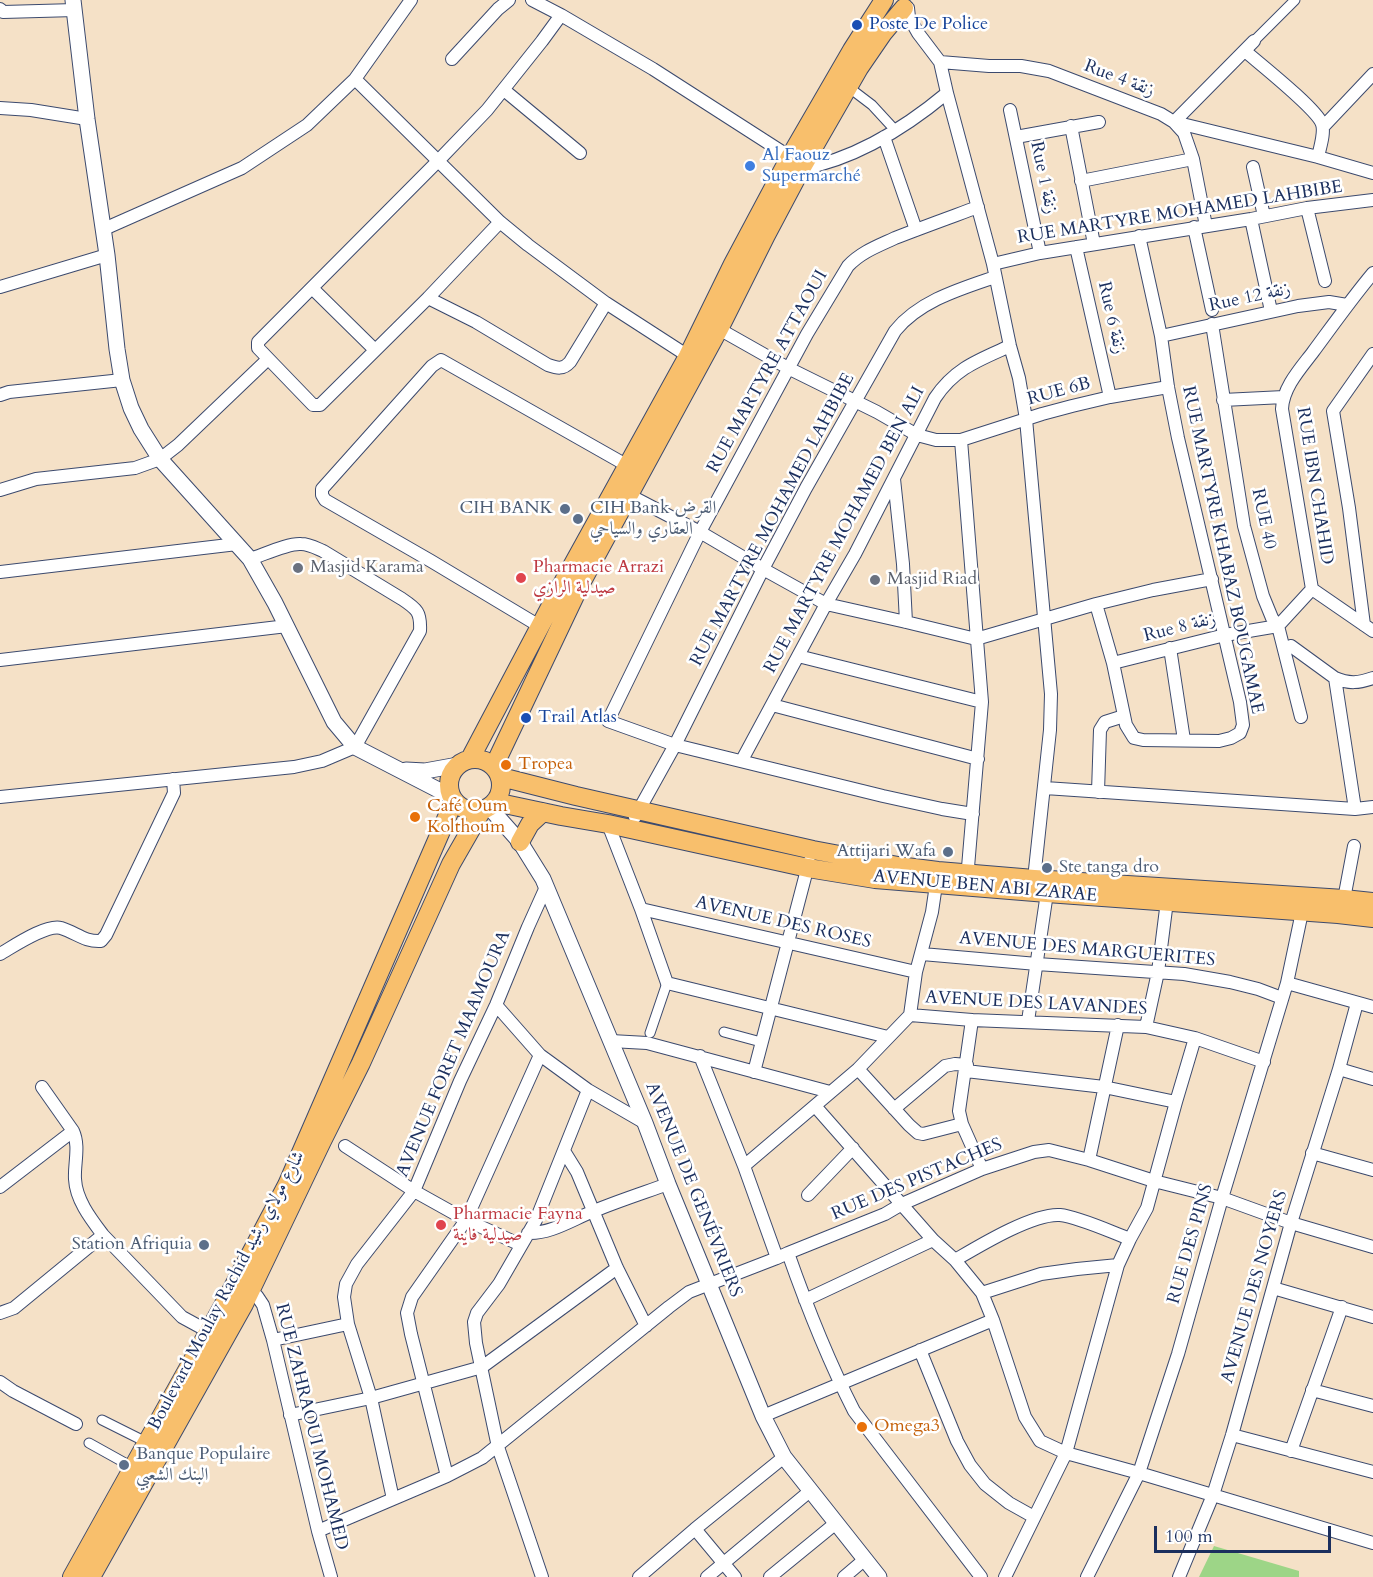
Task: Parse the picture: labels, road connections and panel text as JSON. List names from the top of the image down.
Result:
{
  "streets": {
    "main road": ["AVENUE BEN ABI ZARAE", "Boulevard Moulay Rachid شارع مولاي رشيد"],
    "street": [
      "Rue 4 زنقة",
      "Rue 1 زنقة",
      "RUE MARTYRE MOHAMED LAHBIBE",
      "Rue 12 زنقة",
      "Rue 6 زنقة",
      "RUE MARTYRE ATTAOUI",
      "RUE 6B",
      "RUE IBN CHAHID",
      "RUE 40",
      "RUE MARTYRE MOHAMED BEN ALI",
      "RUE MARTYRE KHABAZ BOUGAMAE",
      "Rue 8 زنقة",
      "AVENUE DES ROSES",
      "AVENUE DES MARGUERITES",
      "AVENUE DES LAVANDES",
      "AVENUE FORET MAAMOURA",
      "RUE DES PISTACHES",
      "AVENUE DE GENÉVRIERS",
      "RUE DES PINS",
      "AVENUE DES NOYERS",
      "RUE ZAHRAOUI MOHAMED"
    ]
  },
  "crossings": [
    ["Rue 1 زنقة", "RUE MARTYRE MOHAMED LAHBIBE"],
    ["RUE MARTYRE MOHAMED LAHBIBE", "Rue 6 زنقة"],
    ["RUE MARTYRE MOHAMED LAHBIBE", "RUE MARTYRE ATTAOUI"],
    ["RUE MARTYRE MOHAMED LAHBIBE", "RUE MARTYRE KHABAZ BOUGAMAE"],
    ["RUE MARTYRE MOHAMED LAHBIBE", "AVENUE BEN ABI ZARAE"],
    ["Rue 12 زنقة", "RUE IBN CHAHID"],
    ["Rue 12 زنقة", "RUE 40"],
    ["Rue 12 زنقة", "RUE MARTYRE KHABAZ BOUGAMAE"],
    ["Rue 6 زنقة", "RUE 6B"],
    ["RUE 6B", "RUE MARTYRE KHABAZ BOUGAMAE"],
    ["RUE 40", "Rue 8 زنقة"],
    ["RUE MARTYRE KHABAZ BOUGAMAE", "Rue 8 زنقة"],
    ["AVENUE BEN ABI ZARAE", "AVENUE DE GENÉVRIERS"],
    ["AVENUE BEN ABI ZARAE", "RUE DES PINS"],
    ["AVENUE BEN ABI ZARAE", "Boulevard Moulay Rachid شارع مولاي رشيد"],
    ["AVENUE DES MARGUERITES", "RUE DES PINS"],
    ["AVENUE DES LAVANDES", "RUE DES PINS"],
    ["AVENUE FORET MAAMOURA", "RUE DES PISTACHES"],
    ["AVENUE FORET MAAMOURA", "AVENUE DE GENÉVRIERS"],
    ["RUE DES PISTACHES", "AVENUE DE GENÉVRIERS"],
    ["RUE DES PISTACHES", "RUE DES PINS"],
    ["RUE DES PISTACHES", "AVENUE DES NOYERS"],
    ["RUE DES PISTACHES", "RUE ZAHRAOUI MOHAMED"],
    ["AVENUE DE GENÉVRIERS", "Boulevard Moulay Rachid شارع مولاي رشيد"],
    ["Boulevard Moulay Rachid شارع مولاي رشيد", "RUE ZAHRAOUI MOHAMED"]
  ],
  "places": [
    "Poste De Police",
    "Al Faouz Supermarché",
    "CIH BANK",
    "CIH Bank القرض العقاري والسياحي",
    "Masjid Karama",
    "Pharmacie Arrazi صيدلية الرازي",
    "Masjid Riad",
    "Trail Atlas",
    "Tropea",
    "Café Oum Kolthoum",
    "Attijari Wafa",
    "Ste tanga dro",
    "Pharmacie Fayna صيدلية فاينة",
    "Station Afriquia",
    "Omega3",
    "Banque Populaire البنك الشعبي"
  ],
  "scale_bar": "100 m"
}
